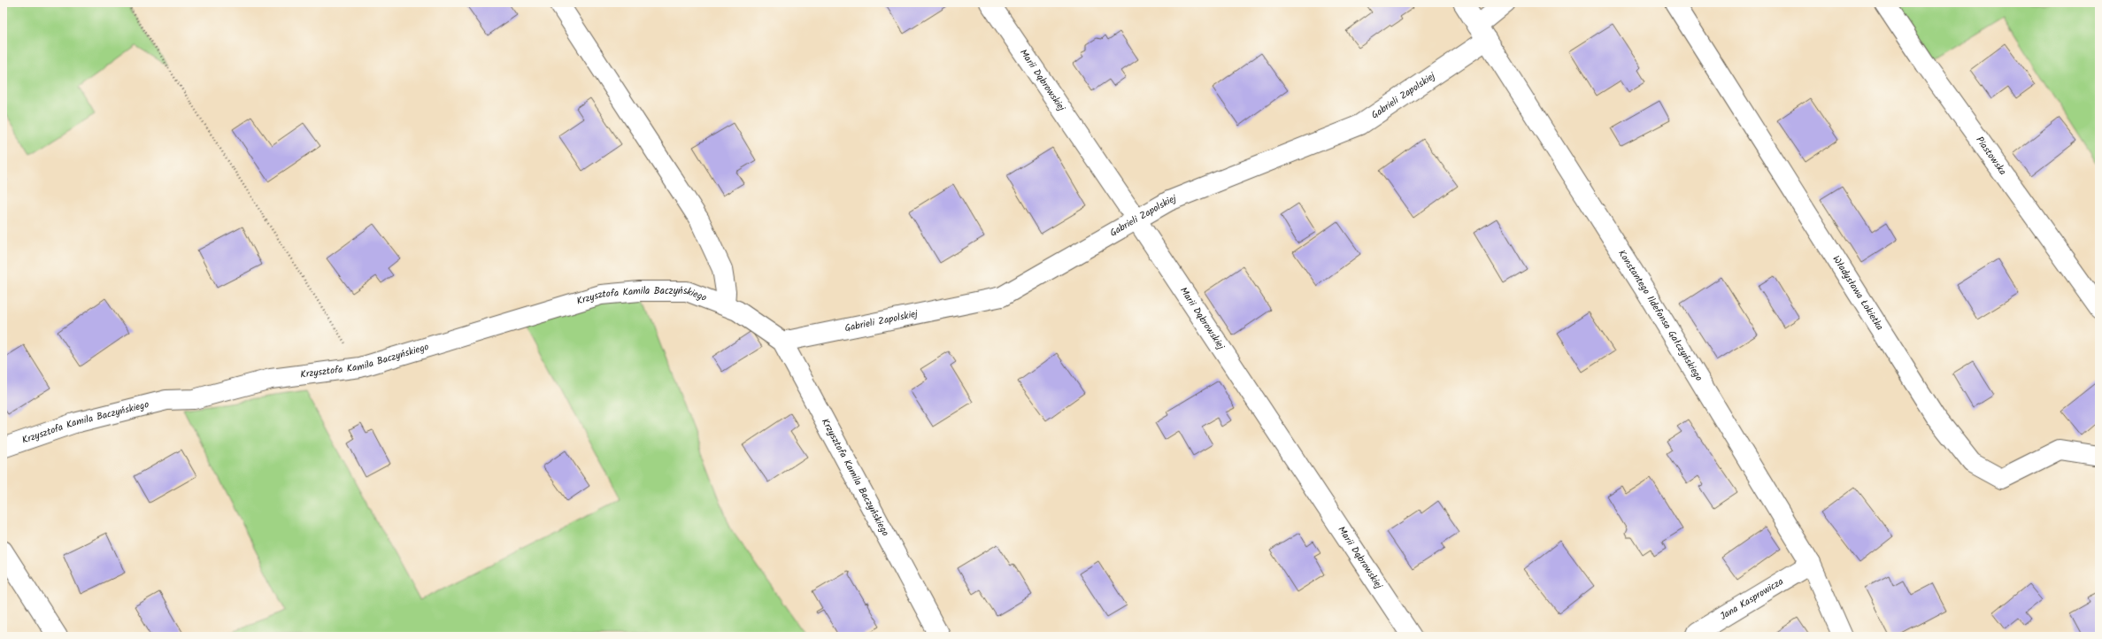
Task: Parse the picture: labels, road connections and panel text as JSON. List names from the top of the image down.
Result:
{
  "streets": {
    "street": [
      "Marii Dąbrowskiej",
      "Gabrieli Zapolskiej",
      "Piastowska",
      "Władysława Łokietka",
      "Krzysztofa Kamila Baczyńskiego",
      "Konstantego Ildefonsa Gałczyńskiego",
      "Jana Kasprowicza"
    ]
  },
  "crossings": [
    ["Marii Dąbrowskiej", "Gabrieli Zapolskiej"],
    ["Gabrieli Zapolskiej", "Krzysztofa Kamila Baczyńskiego"],
    ["Gabrieli Zapolskiej", "Konstantego Ildefonsa Gałczyńskiego"],
    ["Konstantego Ildefonsa Gałczyńskiego", "Jana Kasprowicza"]
  ]
}
